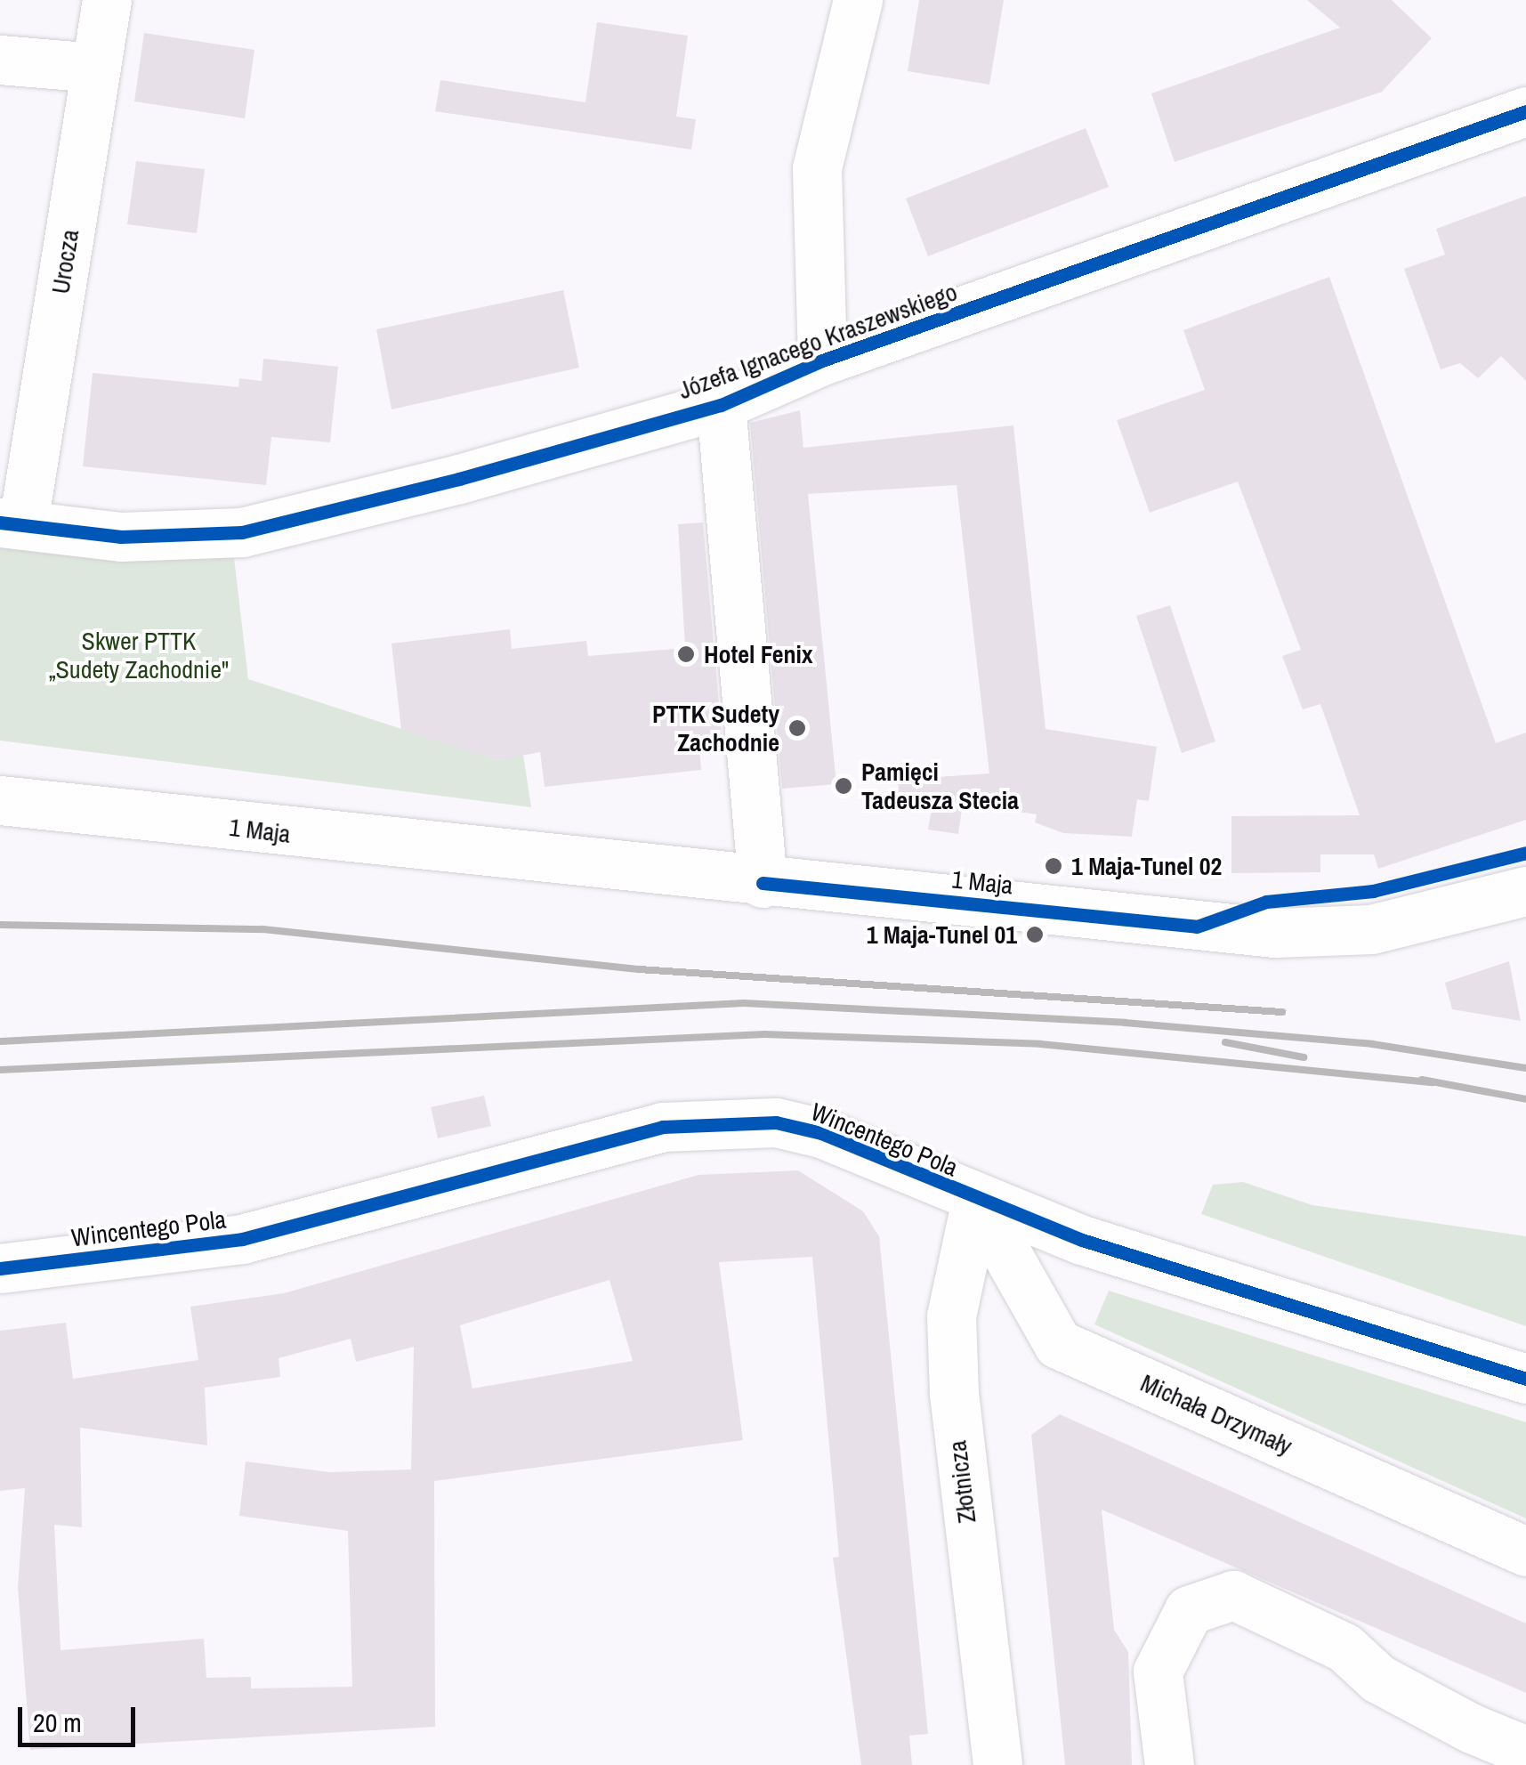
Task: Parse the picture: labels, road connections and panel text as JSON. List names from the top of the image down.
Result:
{
  "streets": {
    "street": [
      "Urocza",
      "Józefa Ignacego Kraszewskiego",
      "1 Maja",
      "Wincentego Pola",
      "Michała Drzymały",
      "Złotnicza"
    ]
  },
  "crossings": [
    ["Urocza", "Józefa Ignacego Kraszewskiego"],
    ["Wincentego Pola", "Michała Drzymały"],
    ["Wincentego Pola", "Złotnicza"],
    ["Michała Drzymały", "Złotnicza"]
  ],
  "parks": ["Skwer PTTK „Sudety Zachodnie\""],
  "places": [
    "Hotel Fenix",
    "PTTK Sudety Zachodnie",
    "Pamięci Tadeusza Stecia",
    "1 Maja-Tunel 02",
    "1 Maja-Tunel 01"
  ],
  "scale_bar": "20 m"
}
